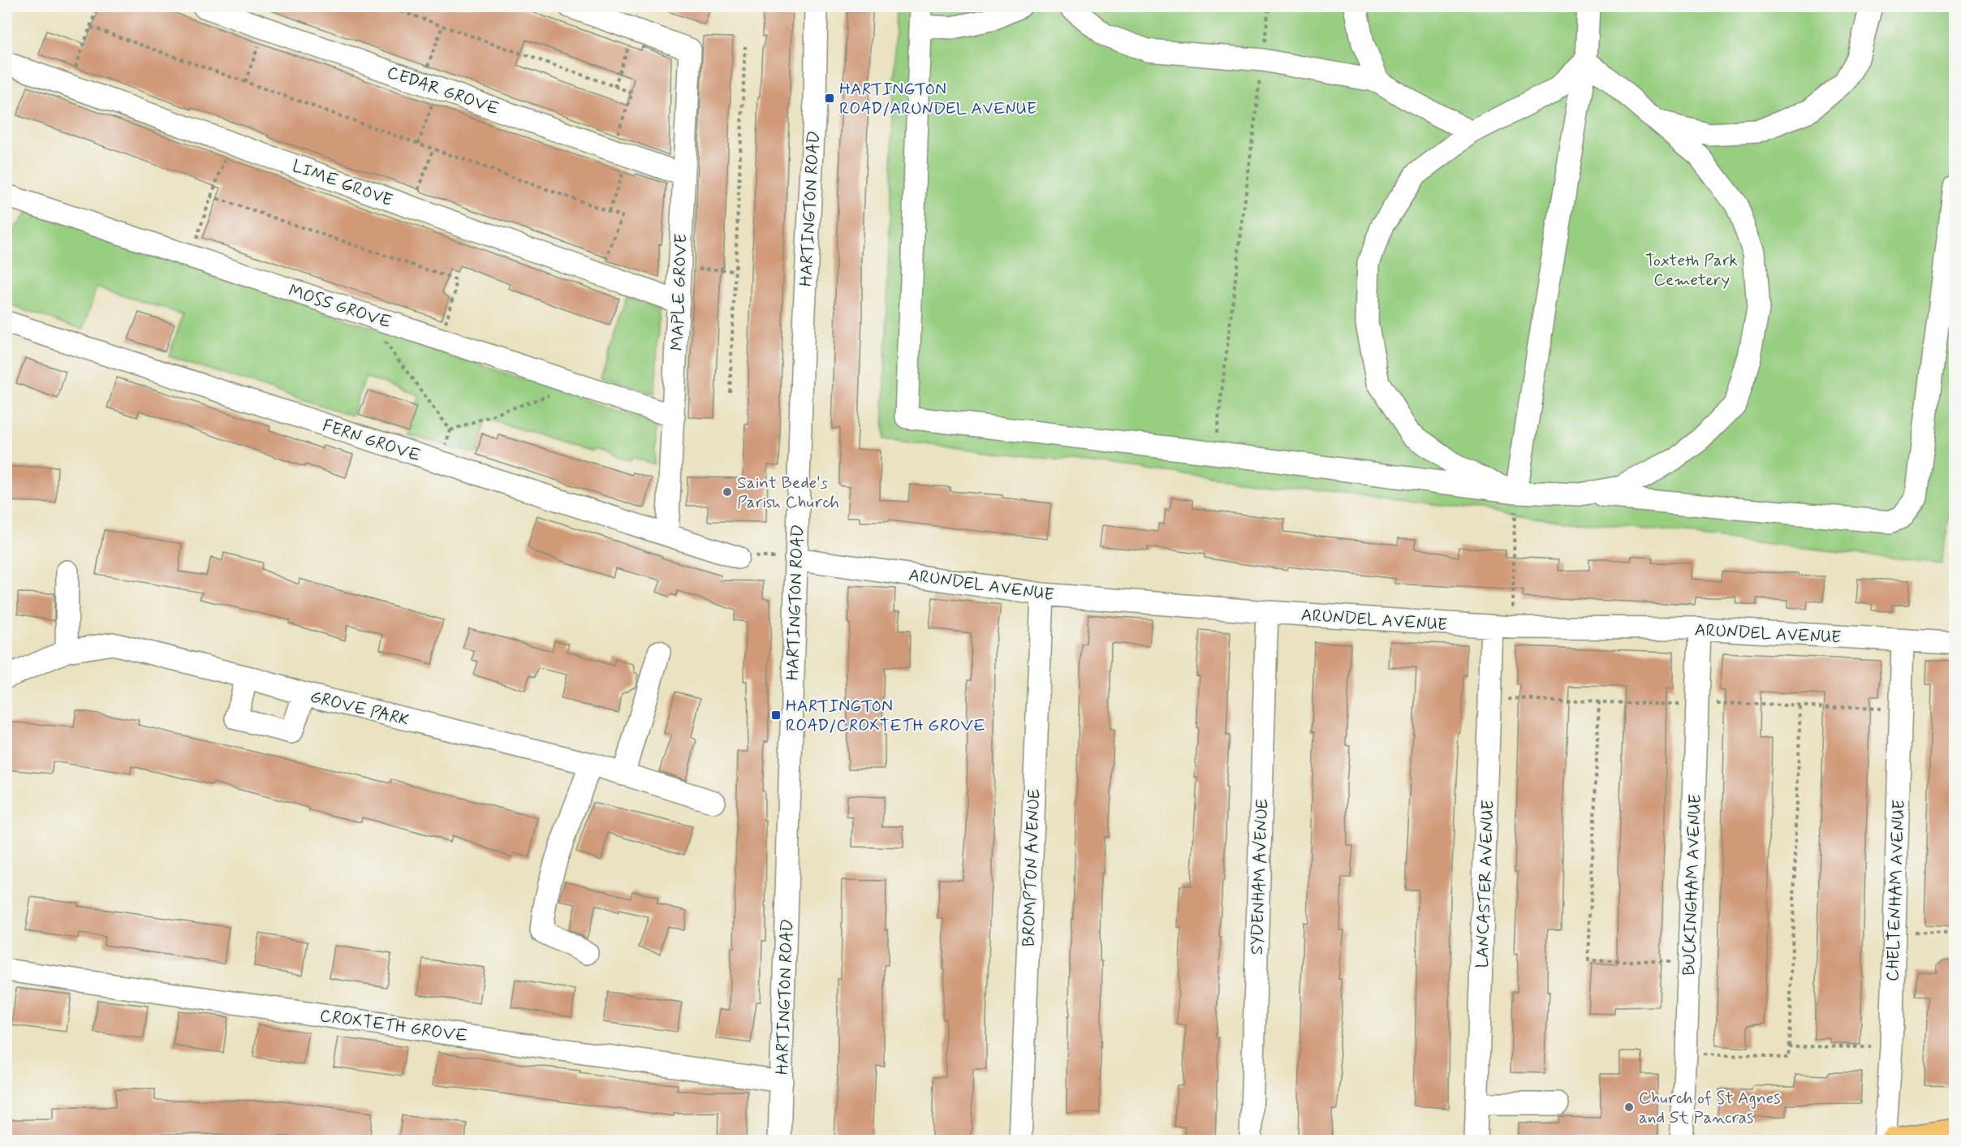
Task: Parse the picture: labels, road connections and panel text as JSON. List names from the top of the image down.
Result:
{
  "streets": {
    "street": [
      "CEDAR GROVE",
      "LIME GROVE",
      "HARTINGTON ROAD",
      "MAPLE GROVE",
      "MOSS GROVE",
      "FERN GROVE",
      "ARUNDEL AVENUE",
      "GROVE PARK",
      "BROMPTON AVENUE",
      "SYDENHAM AVENUE",
      "LANCASTER AVENUE",
      "BUCKINGHAM AVENUE",
      "CHELTENHAM AVENUE",
      "CROXTETH GROVE"
    ]
  },
  "crossings": [
    ["CEDAR GROVE", "MAPLE GROVE"],
    ["LIME GROVE", "MAPLE GROVE"],
    ["HARTINGTON ROAD", "ARUNDEL AVENUE"],
    ["HARTINGTON ROAD", "CROXTETH GROVE"],
    ["MAPLE GROVE", "MOSS GROVE"],
    ["MAPLE GROVE", "FERN GROVE"],
    ["ARUNDEL AVENUE", "BROMPTON AVENUE"],
    ["ARUNDEL AVENUE", "SYDENHAM AVENUE"],
    ["ARUNDEL AVENUE", "LANCASTER AVENUE"],
    ["ARUNDEL AVENUE", "BUCKINGHAM AVENUE"],
    ["ARUNDEL AVENUE", "CHELTENHAM AVENUE"]
  ],
  "parks": ["Toxteth Park Cemetery"],
  "places": {
    "transit": ["HARTINGTON ROAD/ARUNDEL AVENUE", "HARTINGTON ROAD/CROXTETH GROVE"],
    "other": ["Saint Bede's Parish Church", "Church of St Agnes and St Pancras"]
  }
}
